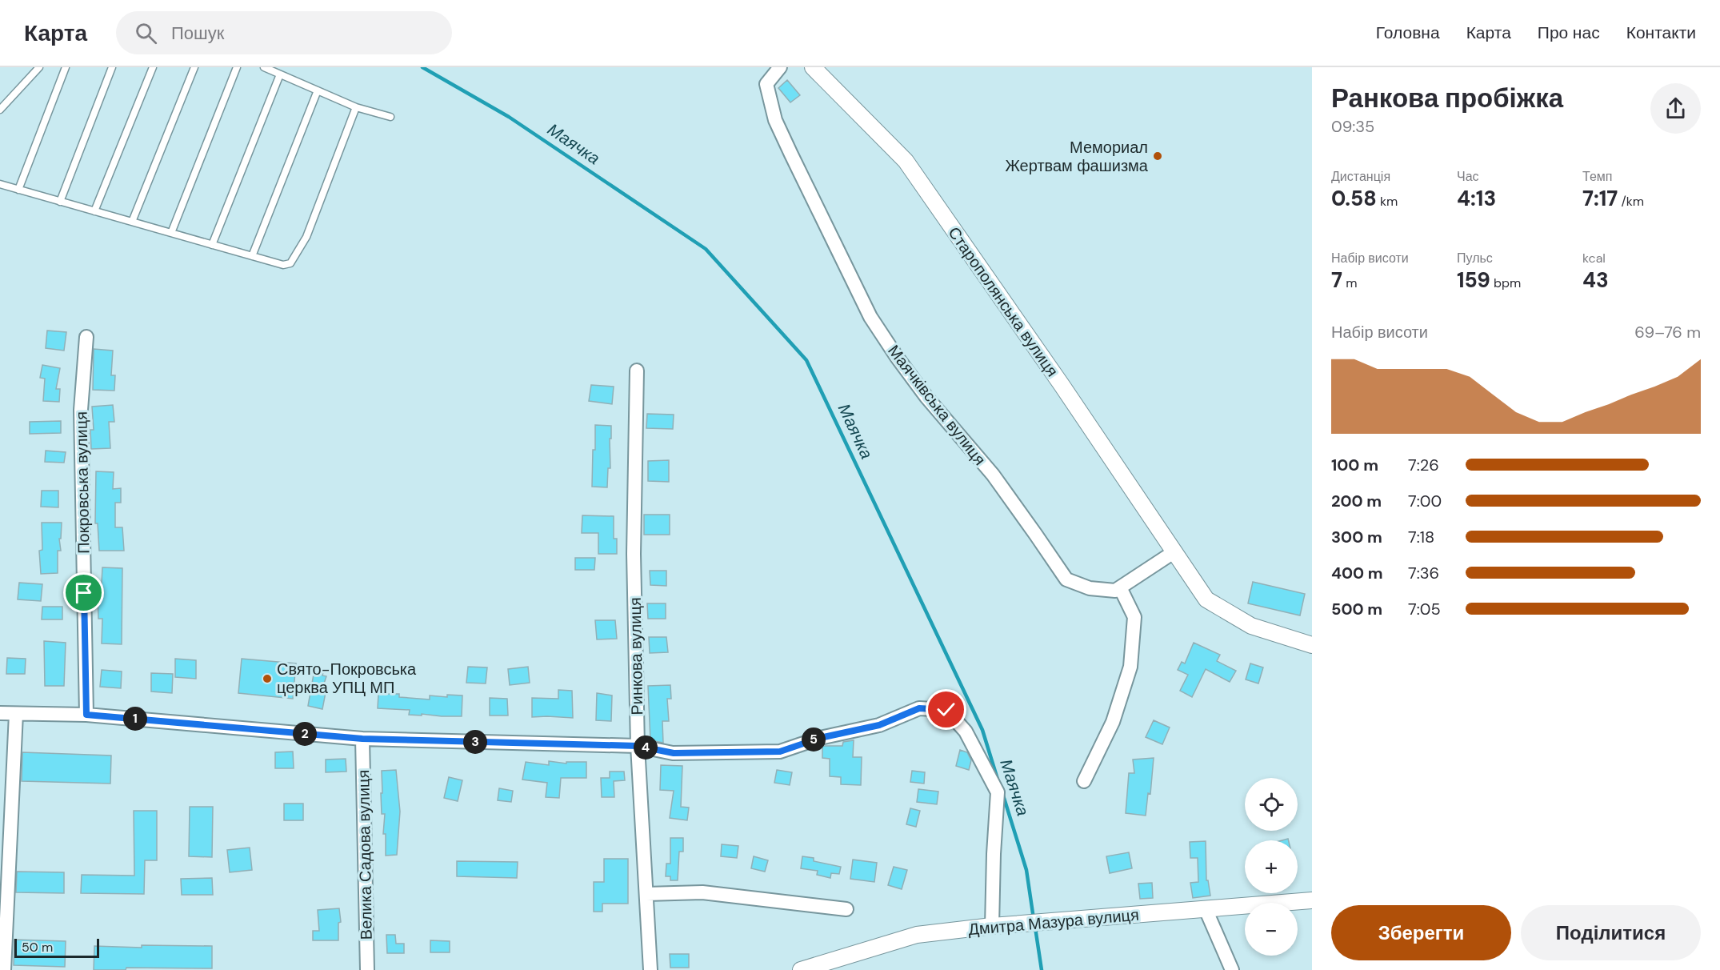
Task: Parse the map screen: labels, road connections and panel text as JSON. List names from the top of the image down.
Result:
{
  "streets": {
    "street": [
      "Старополянська вулиця",
      "Маячківська вулиця",
      "Покровська вулиця",
      "Ринкова вулиця",
      "Велика Садова вулиця",
      "Дмитра Мазура вулиця"
    ]
  },
  "water": ["Маячка"],
  "places": ["Мемориал Жертвам фашизма", "Свято-Покровська церква УПЦ МП"],
  "scale_bar": "50 m",
  "page": {
    "header": "Карта",
    "search": "Пошук",
    "nav": [
      "Головна",
      "Карта",
      "Про нас",
      "Контакти"
    ],
    "heading": ["Ранкова пробіжка", "09:35"],
    "stats": [
      ["Дистанція", "0.58 km"],
      ["Час", "4:13"],
      ["Темп", "7:17 /km"],
      ["Набір висоти", "7 m"],
      ["Пульс", "159 bpm"],
      ["kcal", "43"]
    ],
    "chart": ["Набір висоти", "69–76 m"],
    "list": [
      {
        "name": "100 m",
        "note": "7:26"
      },
      {
        "name": "200 m",
        "note": "7:00"
      },
      {
        "name": "300 m",
        "note": "7:18"
      },
      {
        "name": "400 m",
        "note": "7:36"
      },
      {
        "name": "500 m",
        "note": "7:05"
      }
    ],
    "pins": [
      "1",
      "2",
      "5",
      "3",
      "4"
    ],
    "map_buttons": ["+", "−"],
    "buttons": ["Зберегти", "Поділитися"],
    "scale": "50 m"
  }
}
